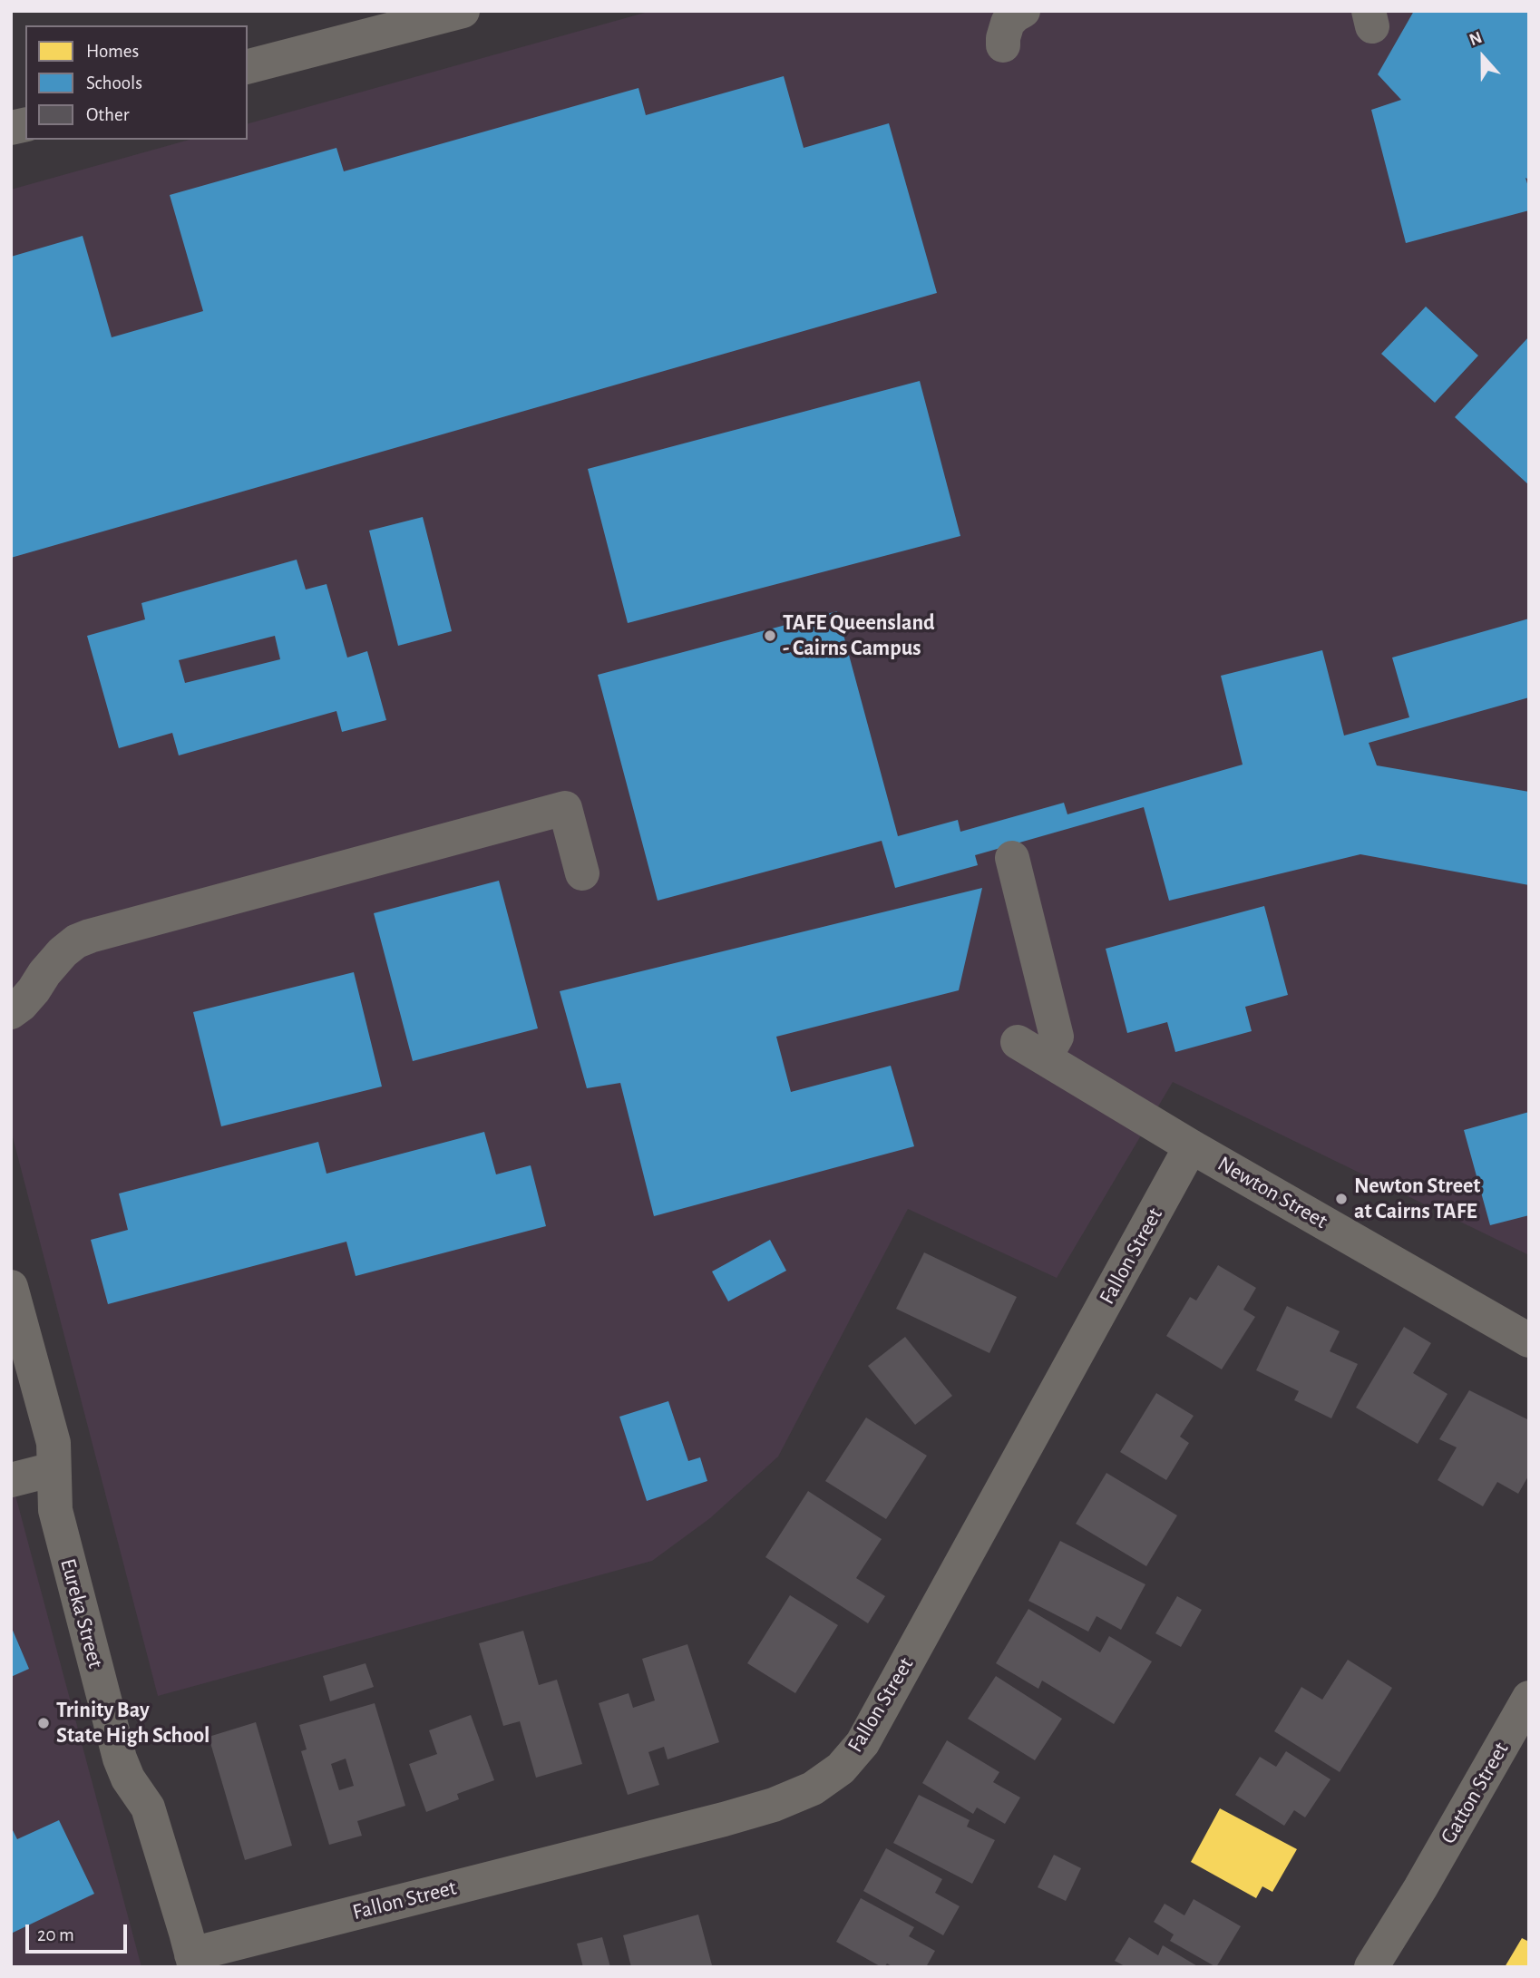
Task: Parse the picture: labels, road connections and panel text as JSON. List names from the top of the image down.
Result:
{
  "streets": {
    "street": [
      "Newton Street",
      "Fallon Street",
      "Eureka Street",
      "Gatton Street"
    ]
  },
  "crossings": [
    ["Newton Street", "Fallon Street"],
    ["Fallon Street", "Eureka Street"]
  ],
  "places": ["TAFE Queensland - Cairns Campus", "Newton Street at Cairns TAFE", "Trinity Bay State High School"],
  "legend": ["Homes", "Schools", "Other"],
  "scale_bar": "20 m",
  "north": "top"
}
